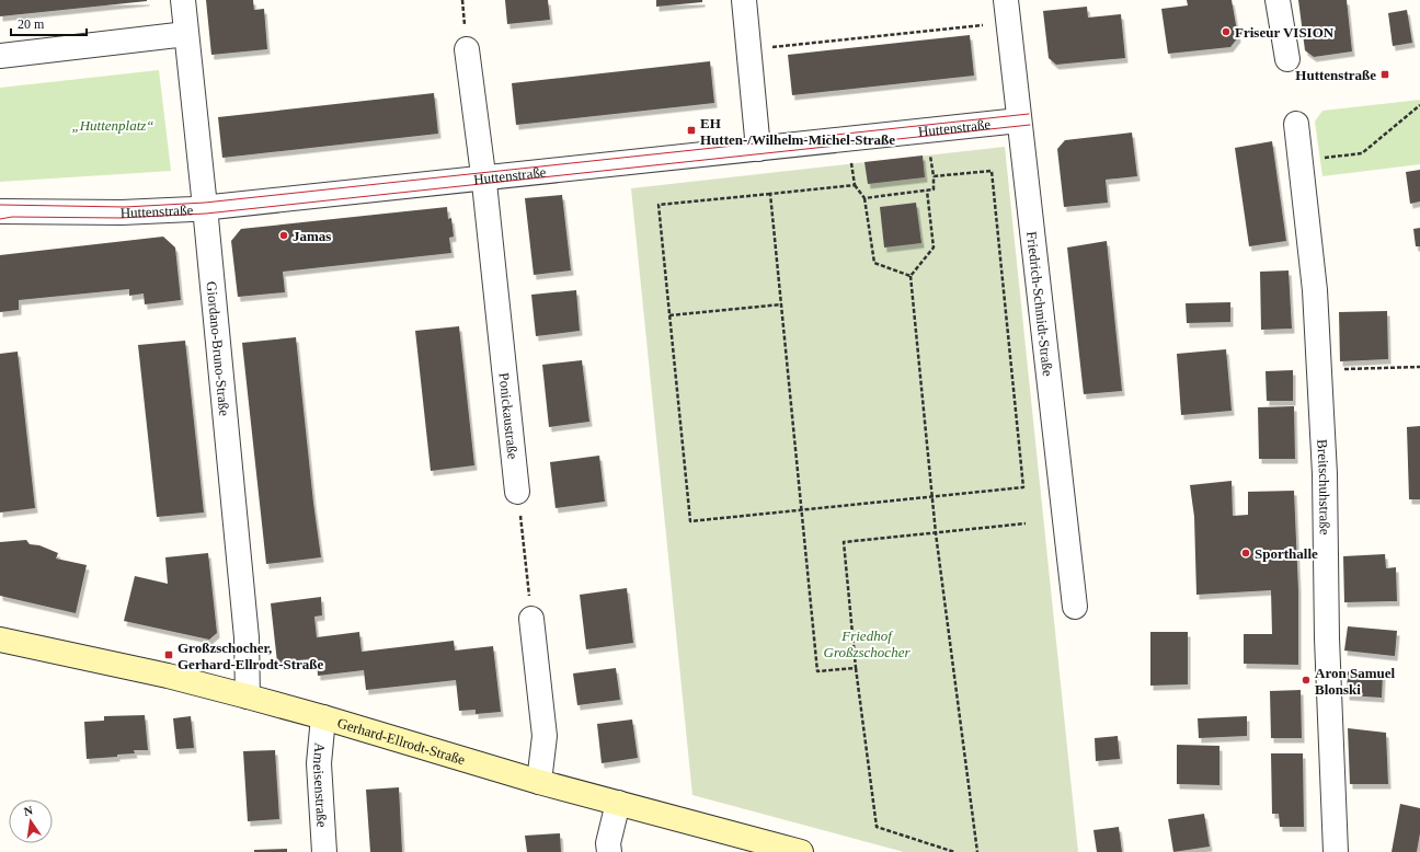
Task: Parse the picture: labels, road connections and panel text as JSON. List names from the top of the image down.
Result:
{
  "streets": {
    "main road": ["Gerhard-Ellrodt-Straße"],
    "street": [
      "Huttenstraße",
      "Friedrich-Schmidt-Straße",
      "Giordano-Bruno-Straße",
      "Ponickaustraße",
      "Breitschuhstraße",
      "Ameisenstraße"
    ]
  },
  "crossings": [
    ["Huttenstraße", "Friedrich-Schmidt-Straße"],
    ["Huttenstraße", "Giordano-Bruno-Straße"],
    ["Huttenstraße", "Ponickaustraße"],
    ["Giordano-Bruno-Straße", "Gerhard-Ellrodt-Straße"],
    ["Gerhard-Ellrodt-Straße", "Ameisenstraße"]
  ],
  "parks": ["„Huttenplatz“", "Friedhof Großzschocher"],
  "places": {
    "other": [
      "Friseur VISION",
      "Jamas",
      "Sporthalle",
      "Aron Samuel Blonski"
    ],
    "transit": ["Huttenstraße", "EH Hutten-/Wilhelm-Michel-Straße", "Großzschocher, Gerhard-Ellrodt-Straße"]
  },
  "scale_bar": "20 m",
  "north": "top"
}
